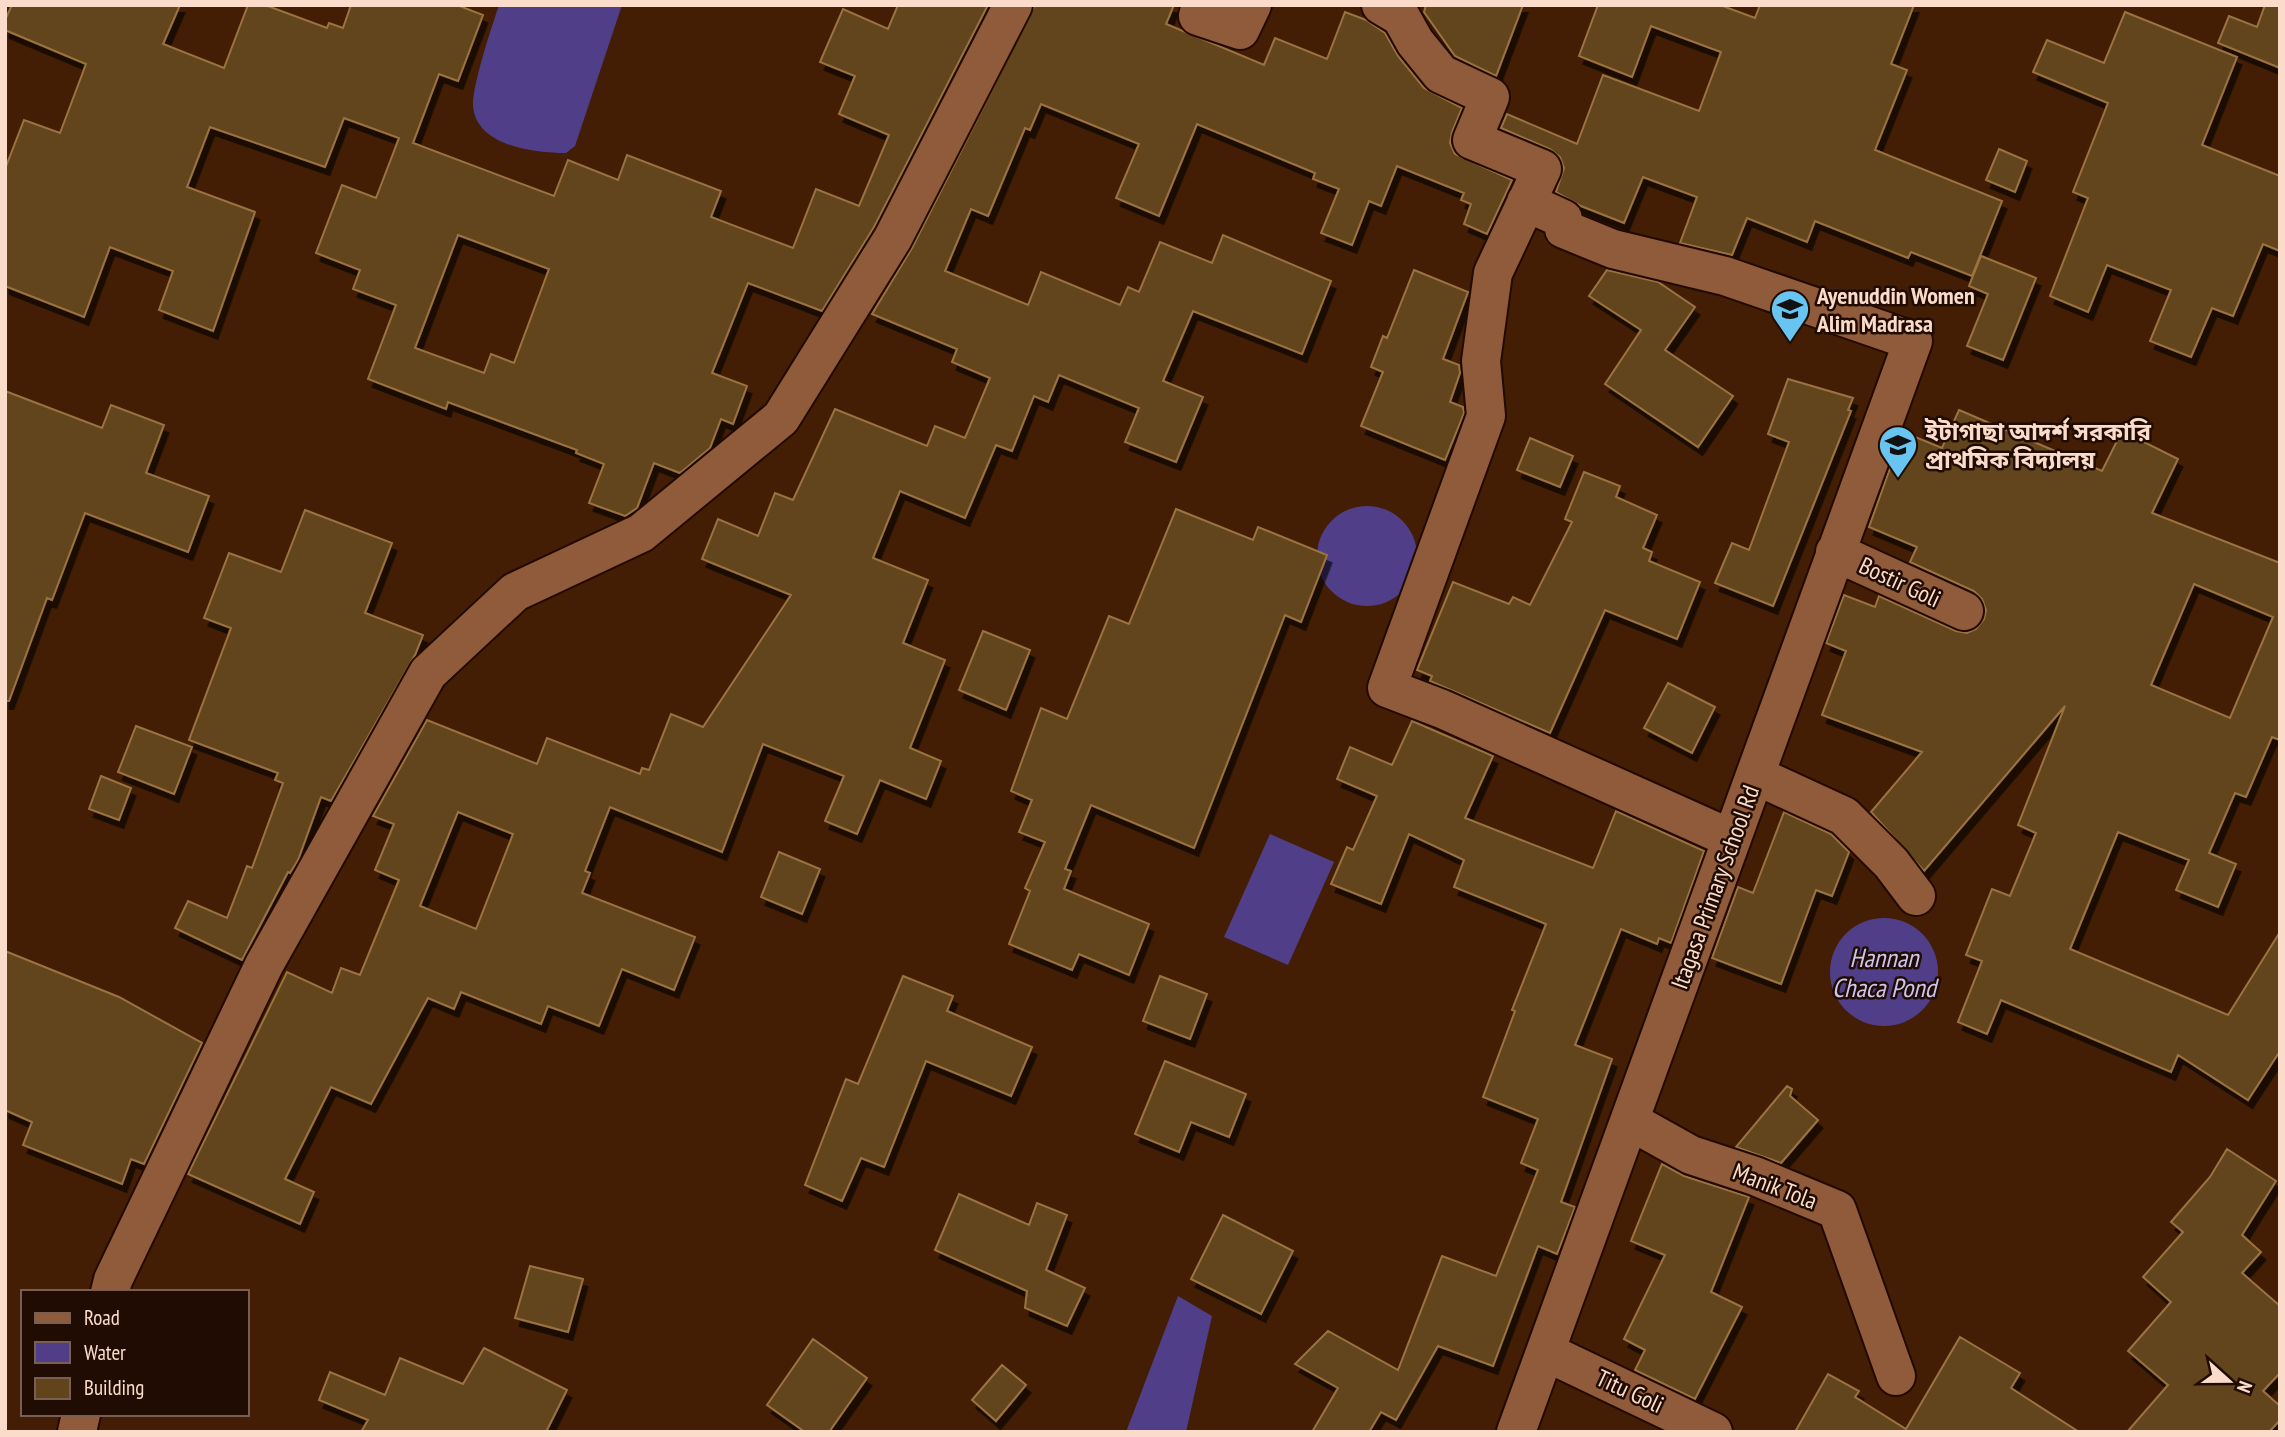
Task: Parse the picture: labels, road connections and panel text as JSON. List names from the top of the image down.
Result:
{
  "streets": {
    "street": [
      "Bostir Goli",
      "Itagasa Primary School Rd",
      "Manik Tola",
      "Titu Goli"
    ]
  },
  "crossings": [
    ["Bostir Goli", "Itagasa Primary School Rd"],
    ["Itagasa Primary School Rd", "Manik Tola"],
    ["Itagasa Primary School Rd", "Titu Goli"]
  ],
  "water": ["Hannan Chaca Pond"],
  "places": {
    "school or university": ["Ayenuddin Women Alim Madrasa", "ইটাগাছা আদর্শ সরকারি প্রাথমিক বিদ্যালয়"]
  },
  "legend": ["Road", "Water", "Building"],
  "north": "right"
}
